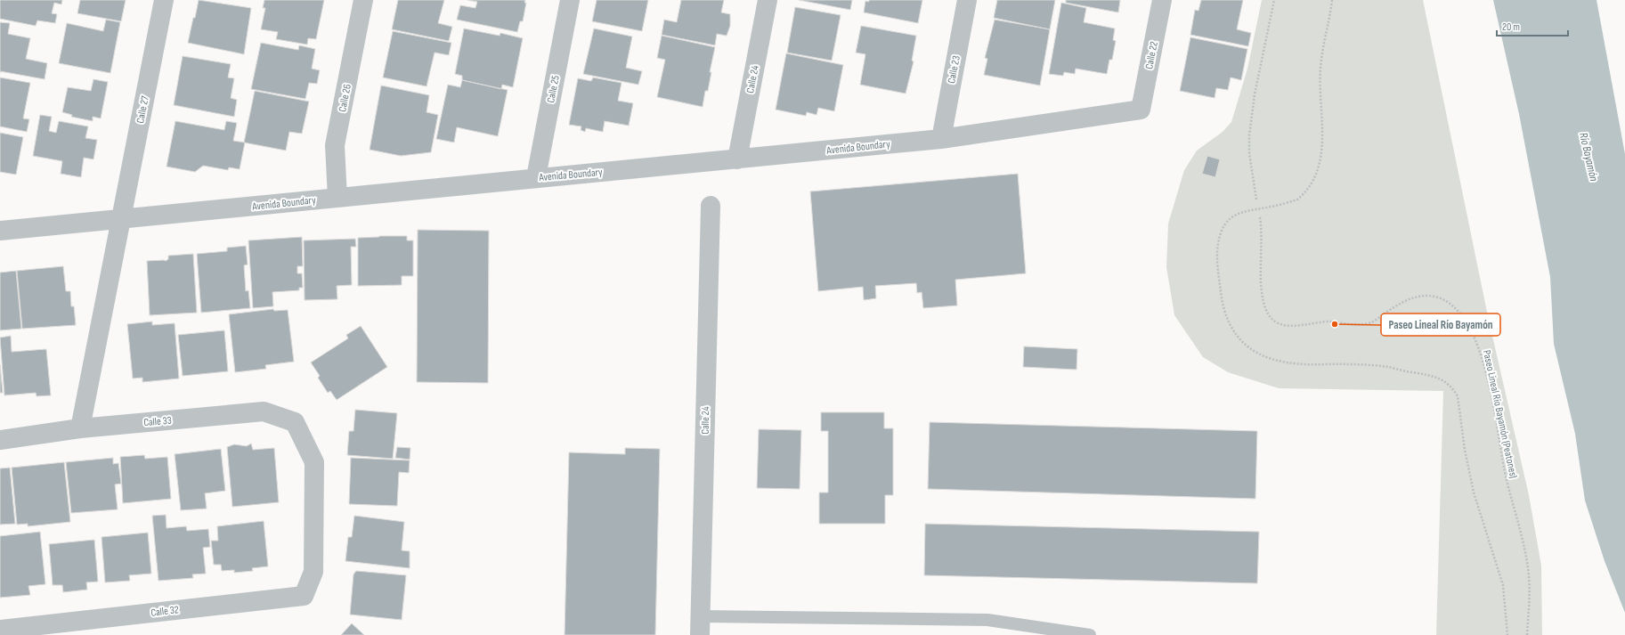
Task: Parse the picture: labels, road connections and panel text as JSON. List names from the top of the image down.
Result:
{
  "streets": {
    "street": [
      "Calle 22",
      "Calle 23",
      "Calle 24",
      "Calle 25",
      "Calle 26",
      "Calle 27",
      "Avenida Boundary",
      "Calle 33",
      "Calle 32"
    ],
    "path": ["Paseo Lineal Río Bayamón (Peatones)"]
  },
  "crossings": [
    ["Calle 22", "Avenida Boundary"],
    ["Calle 23", "Avenida Boundary"],
    ["Calle 24", "Avenida Boundary"],
    ["Calle 25", "Avenida Boundary"],
    ["Calle 26", "Avenida Boundary"],
    ["Calle 27", "Avenida Boundary"],
    ["Calle 27", "Calle 33"],
    ["Calle 33", "Calle 32"]
  ],
  "water": ["Río Bayamón"],
  "places": ["Paseo Lineal Río Bayamón"],
  "scale_bar": "20 m"
}
